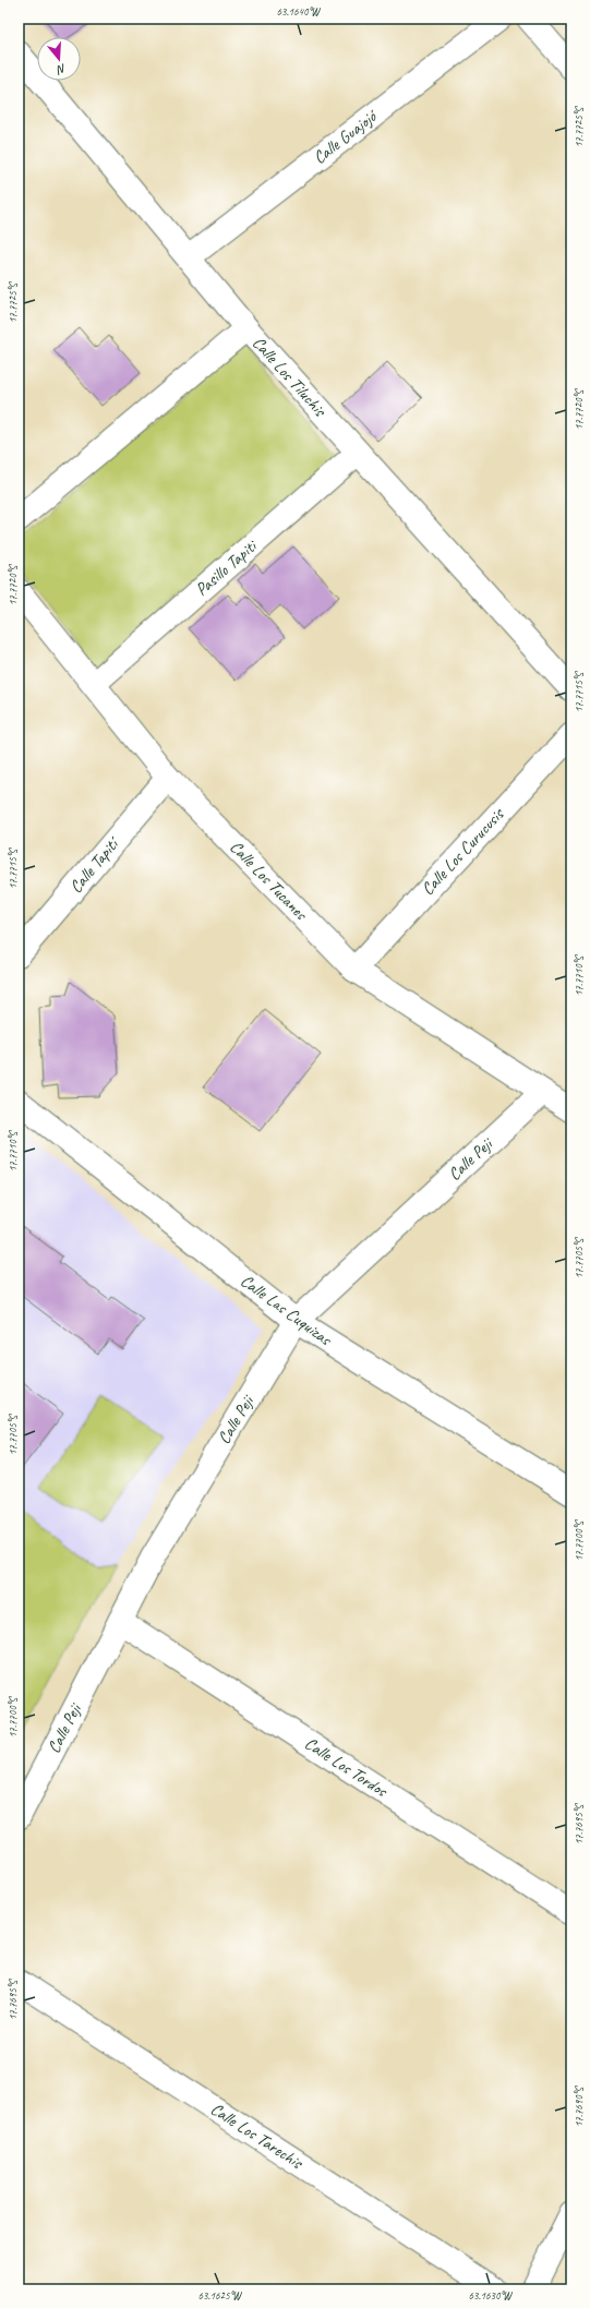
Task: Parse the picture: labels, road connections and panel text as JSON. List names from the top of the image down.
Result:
{
  "streets": {
    "street": [
      "Calle Guajojó",
      "Calle Los Tiluchis",
      "Pasillo Tapiti",
      "Calle Los Curucusis",
      "Calle Tapití",
      "Calle Los Tucanes",
      "Calle Peji",
      "Calle Las Cuquizas",
      "Calle Los Tordos",
      "Calle Los Tarechis"
    ]
  },
  "crossings": [
    ["Calle Guajojó", "Calle Los Tiluchis"],
    ["Calle Los Tiluchis", "Pasillo Tapiti"],
    ["Pasillo Tapiti", "Calle Los Tucanes"],
    ["Calle Los Curucusis", "Calle Los Tucanes"],
    ["Calle Tapití", "Calle Los Tucanes"],
    ["Calle Los Tucanes", "Calle Peji"],
    ["Calle Peji", "Calle Las Cuquizas"],
    ["Calle Peji", "Calle Los Tordos"]
  ],
  "north": "bottom",
  "coordinates": [
    "63.1640°W",
    "17.7725°S",
    "17.7720°S",
    "17.7715°S",
    "17.7710°S",
    "17.7705°S",
    "17.7700°S",
    "17.7695°S",
    "17.7690°S",
    "63.1625°W",
    "63.1630°W"
  ]
}
